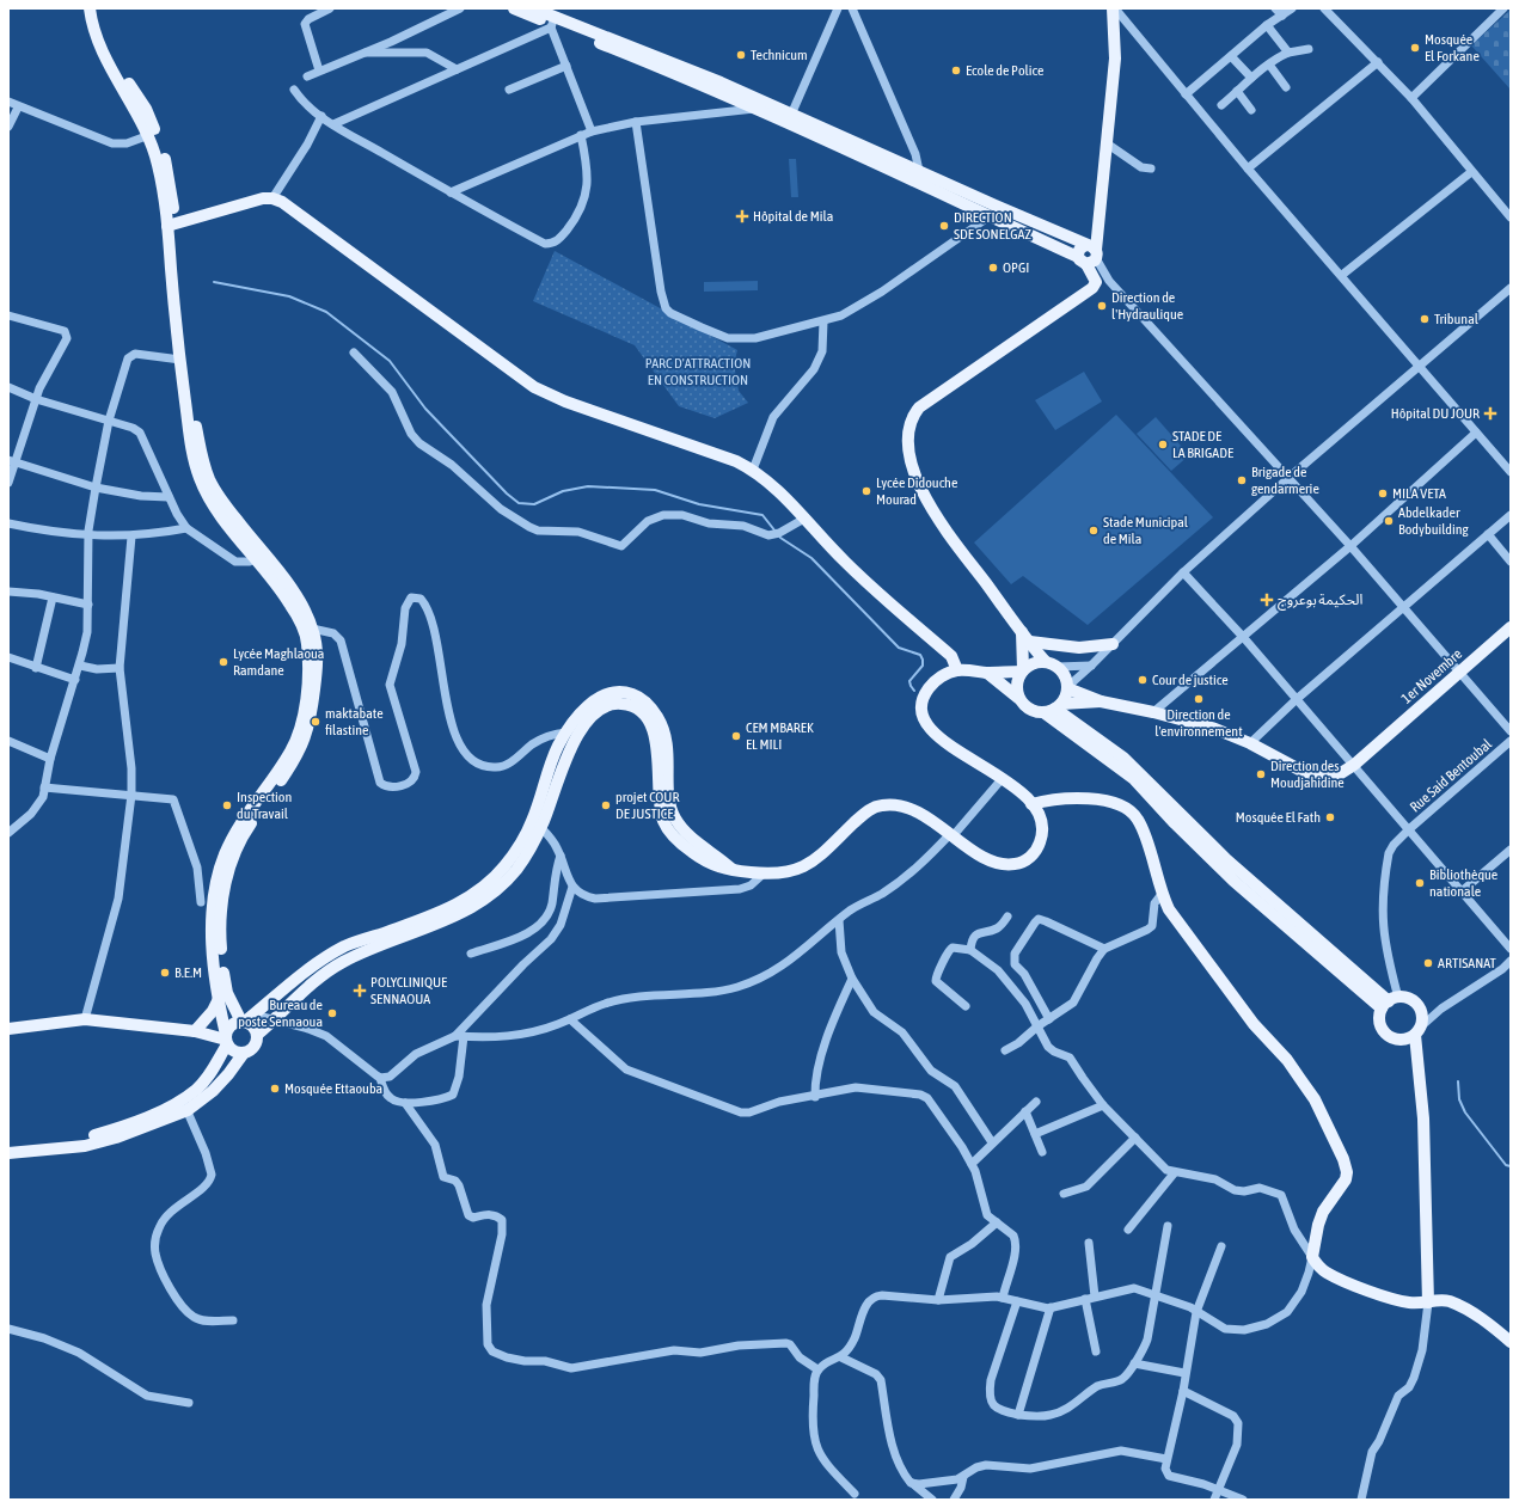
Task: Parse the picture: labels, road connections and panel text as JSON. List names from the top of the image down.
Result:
{
  "streets": {
    "main road": ["1er Novembre"],
    "street": ["Rue Said Bentoubal"]
  },
  "parks": ["PARC D'ATTRACTION EN CONSTRUCTION"],
  "places": {
    "other": [
      "Mosquée El Forkane",
      "Technicum",
      "Ecole de Police",
      "DIRECTION SDE SONELGAZ",
      "OPGI",
      "Direction de l'Hydraulique",
      "Tribunal",
      "STADE DE LA BRIGADE",
      "Brigade de gendarmerie",
      "Lycée Didouche Mourad",
      "MILA VETA",
      "Abdelkader Bodybuilding",
      "Stade Municipal de Mila",
      "Lycée Maghlaoua Ramdane",
      "Cour de justice",
      "Direction de l'environnement",
      "maktabate filastine",
      "CEM MBAREK EL MILI",
      "Direction des Moudjahidine",
      "Inspection du Travail",
      "projet COUR DE JUSTICE",
      "Mosquée El Fath",
      "Bibliothèque nationale",
      "ARTISANAT",
      "B.E.M",
      "Bureau de poste Sennaoua",
      "Mosquée Ettaouba"
    ],
    "health": [
      "Hôpital de Mila",
      "Hôpital DU JOUR",
      "الحكيمة بوعروج",
      "POLYCLINIQUE SENNAOUA"
    ]
  }
}
